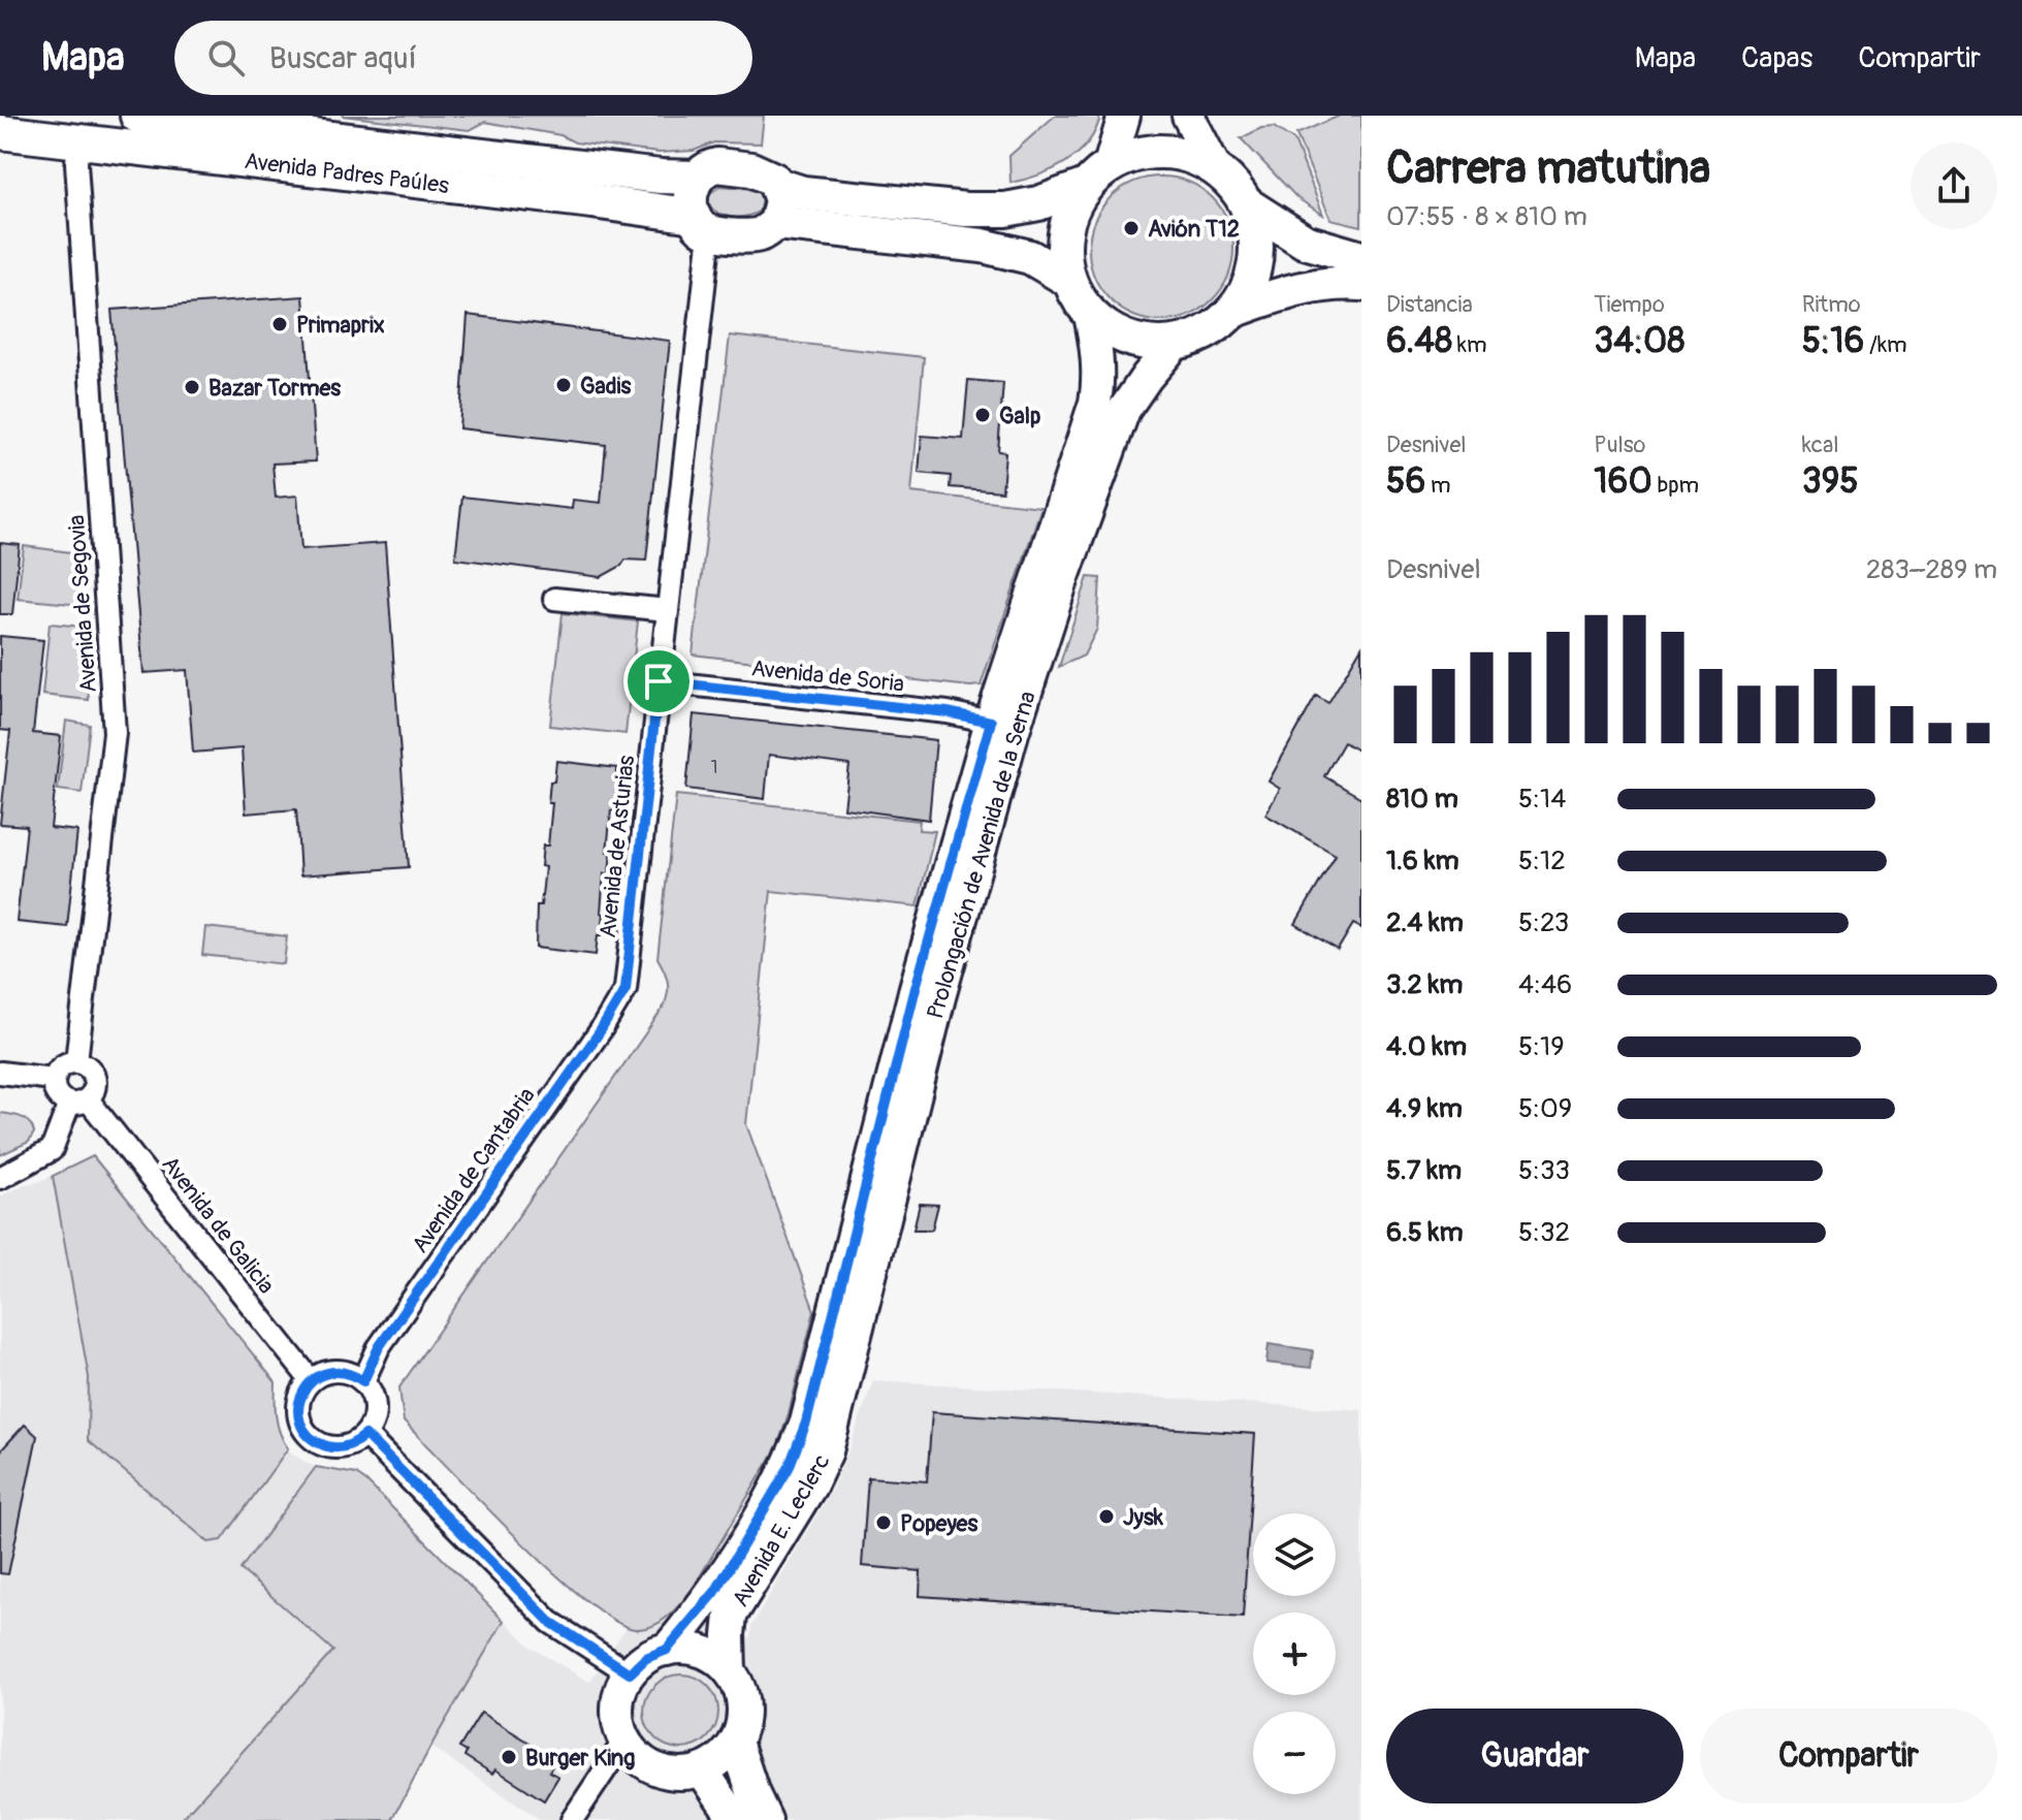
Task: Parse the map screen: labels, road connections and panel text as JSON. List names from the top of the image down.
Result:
{
  "streets": {
    "highway": ["Avenida Padres Paúles"],
    "main road": ["Prolongación de Avenida de la Serna", "Avenida E. Leclerc"],
    "street": [
      "Avenida de Segovia",
      "Avenida de Soria",
      "Avenida de Asturias",
      "Avenida de Cantabria",
      "Avenida de Galicia"
    ]
  },
  "crossings": [
    ["Avenida Padres Paúles", "Avenida de Segovia"],
    ["Avenida Padres Paúles", "Avenida de Asturias"],
    ["Avenida de Segovia", "Avenida de Galicia"],
    ["Avenida de Soria", "Avenida de Asturias"],
    ["Avenida de Soria", "Prolongación de Avenida de la Serna"],
    ["Avenida de Asturias", "Avenida de Cantabria"],
    ["Prolongación de Avenida de la Serna", "Avenida E. Leclerc"],
    ["Avenida de Cantabria", "Avenida de Galicia"]
  ],
  "places": [
    "Avión T12",
    "Primaprix",
    "Gadis",
    "Bazar Tormes",
    "Galp",
    "Jysk",
    "Popeyes",
    "Burger King"
  ],
  "house_numbers": ["1"],
  "page": {
    "header": "Mapa",
    "search": "Buscar aquí",
    "nav": ["Mapa", "Capas", "Compartir"],
    "heading": ["Carrera matutina", "07:55 · 8 × 810 m"],
    "stats": [
      ["Distancia", "6.48 km"],
      ["Tiempo", "34:08"],
      ["Ritmo", "5:16 /km"],
      ["Desnivel", "56 m"],
      ["Pulso", "160 bpm"],
      ["kcal", "395"]
    ],
    "chart": ["Desnivel", "283–289 m"],
    "list": [
      {
        "name": "810 m",
        "note": "5:14"
      },
      {
        "name": "1.6 km",
        "note": "5:12"
      },
      {
        "name": "2.4 km",
        "note": "5:23"
      },
      {
        "name": "3.2 km",
        "note": "4:46"
      },
      {
        "name": "4.0 km",
        "note": "5:19"
      },
      {
        "name": "4.9 km",
        "note": "5:09"
      },
      {
        "name": "5.7 km",
        "note": "5:33"
      },
      {
        "name": "6.5 km",
        "note": "5:32"
      }
    ],
    "map_buttons": ["+", "−"],
    "buttons": ["Guardar", "Compartir"]
  }
}
